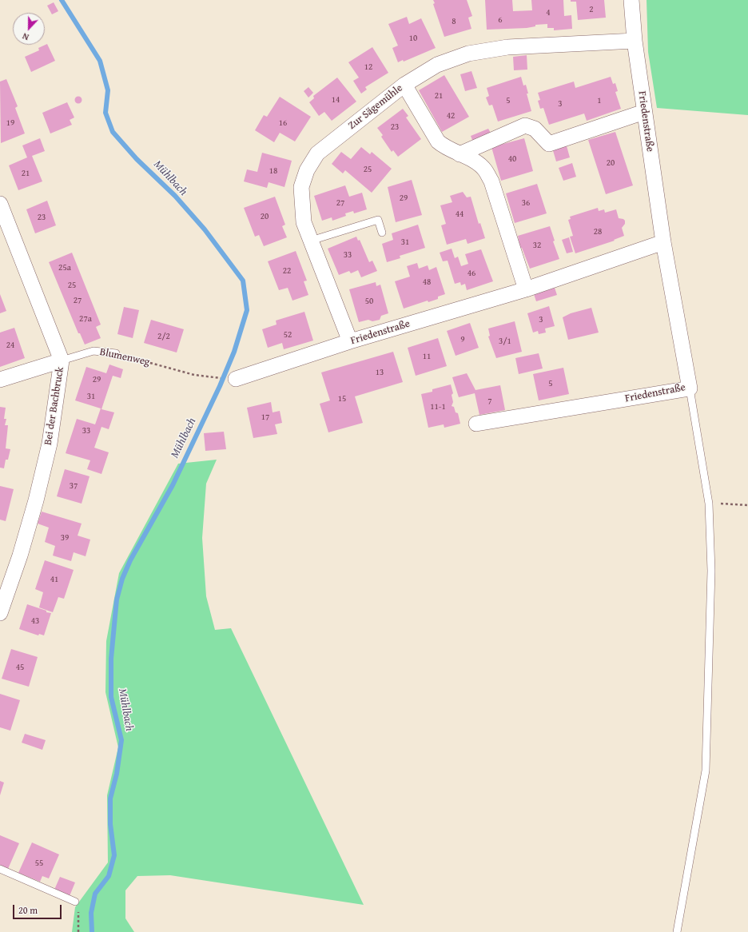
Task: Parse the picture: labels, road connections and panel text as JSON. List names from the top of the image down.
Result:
{
  "streets": {
    "street": [
      "Zur Sägemühle",
      "Friedenstraße",
      "Blumenweg",
      "Bei der Bachbruck"
    ]
  },
  "crossings": [
    ["Zur Sägemühle", "Friedenstraße"],
    ["Blumenweg", "Bei der Bachbruck"]
  ],
  "water": ["Mühlbach"],
  "house_numbers": [
    "2",
    "4",
    "6",
    "8",
    "10",
    "12",
    "21",
    "14",
    "5",
    "1",
    "3",
    "42",
    "19",
    "16",
    "23",
    "40",
    "20",
    "25",
    "18",
    "21",
    "29",
    "27",
    "36",
    "44",
    "20",
    "23",
    "28",
    "31",
    "32",
    "33",
    "25a",
    "22",
    "46",
    "48",
    "25",
    "27",
    "50",
    "27a",
    "3",
    "52",
    "2/2",
    "9",
    "3/1",
    "24",
    "11",
    "13",
    "29",
    "5",
    "31",
    "15",
    "7",
    "11-1",
    "17",
    "33",
    "37",
    "39",
    "41",
    "43",
    "45",
    "55"
  ],
  "scale_bar": "20 m",
  "north": "bottom"
}
